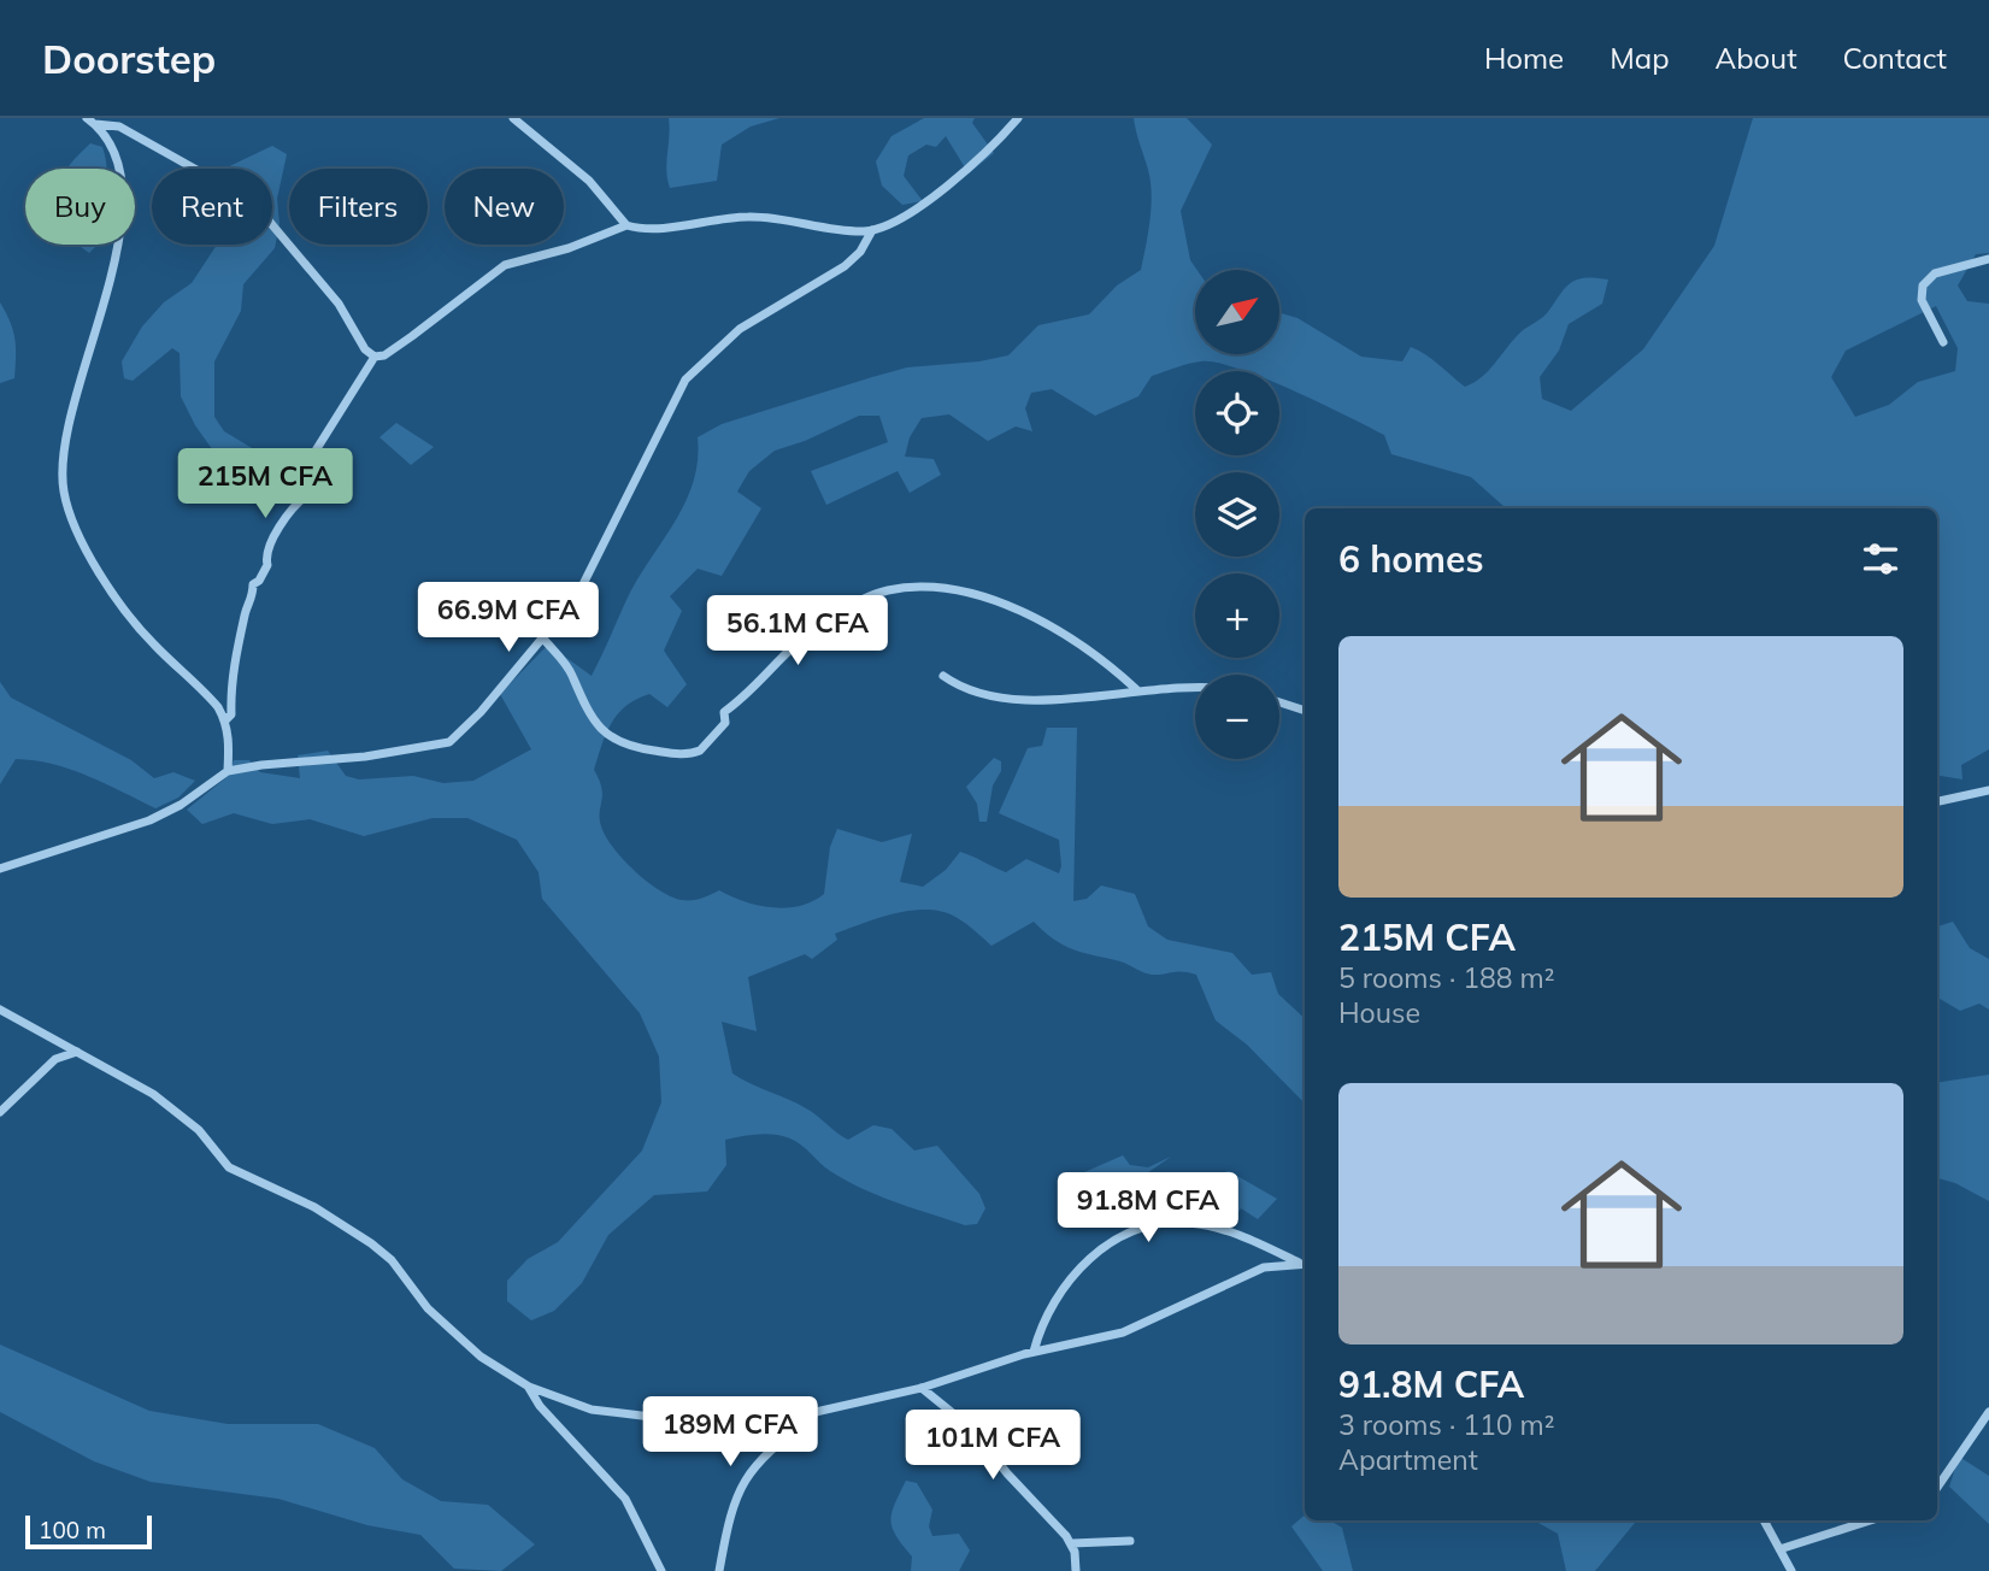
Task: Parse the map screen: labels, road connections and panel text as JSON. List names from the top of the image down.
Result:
{
  "scale_bar": "100 m",
  "north": "top right",
  "page": {
    "header": "Doorstep",
    "nav": [
      "Home",
      "Map",
      "About",
      "Contact"
    ],
    "chip": [
      "Buy",
      "Rent",
      "Filters",
      "New"
    ],
    "map_buttons": ["+", "−"],
    "price": [
      "215M CFA",
      "66.9M CFA",
      "56.1M CFA",
      "91.8M CFA",
      "189M CFA",
      "101M CFA"
    ],
    "heading": "6 homes",
    "list": [
      {
        "name": "215M CFA",
        "note": "5 rooms · 188 m² · House"
      },
      {
        "name": "91.8M CFA",
        "note": "3 rooms · 110 m² · Apartment"
      }
    ],
    "scale": "100 m"
  }
}
